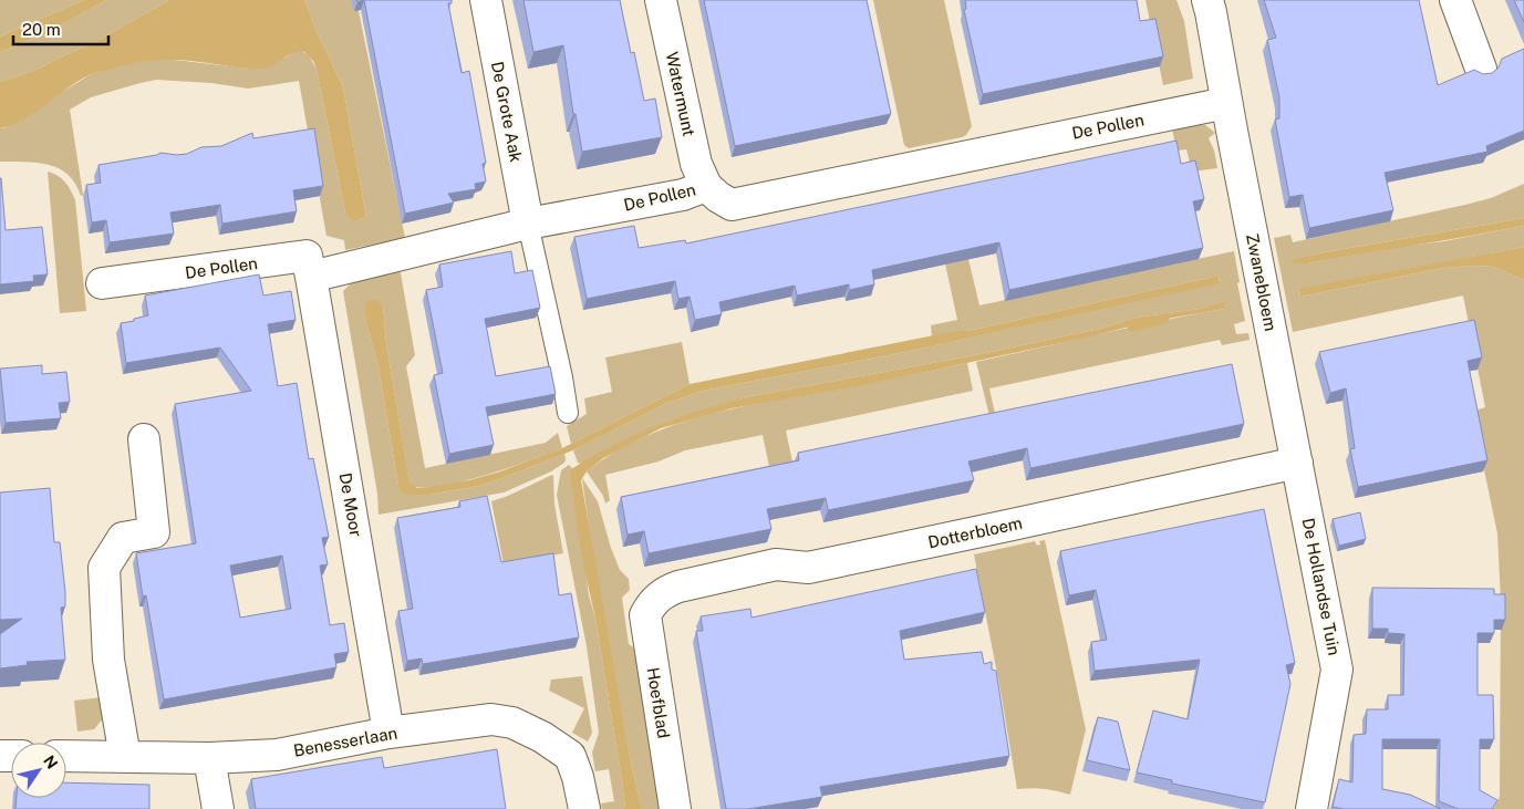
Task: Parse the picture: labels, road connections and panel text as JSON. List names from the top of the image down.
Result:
{
  "streets": {
    "street": [
      "Watermunt",
      "De Grote Aak",
      "De Pollen",
      "Zwanebloem",
      "De Moor",
      "Dotterbloem",
      "De Hollandse Tuin",
      "Hoefblad",
      "Benesserlaan"
    ]
  },
  "crossings": [
    ["Watermunt", "De Pollen"],
    ["De Grote Aak", "De Pollen"],
    ["De Pollen", "Zwanebloem"],
    ["De Pollen", "De Moor"],
    ["Zwanebloem", "Dotterbloem"],
    ["Zwanebloem", "De Hollandse Tuin"],
    ["De Moor", "Benesserlaan"],
    ["Dotterbloem", "De Hollandse Tuin"],
    ["Dotterbloem", "Hoefblad"]
  ],
  "scale_bar": "20 m",
  "north": "top right"
}
